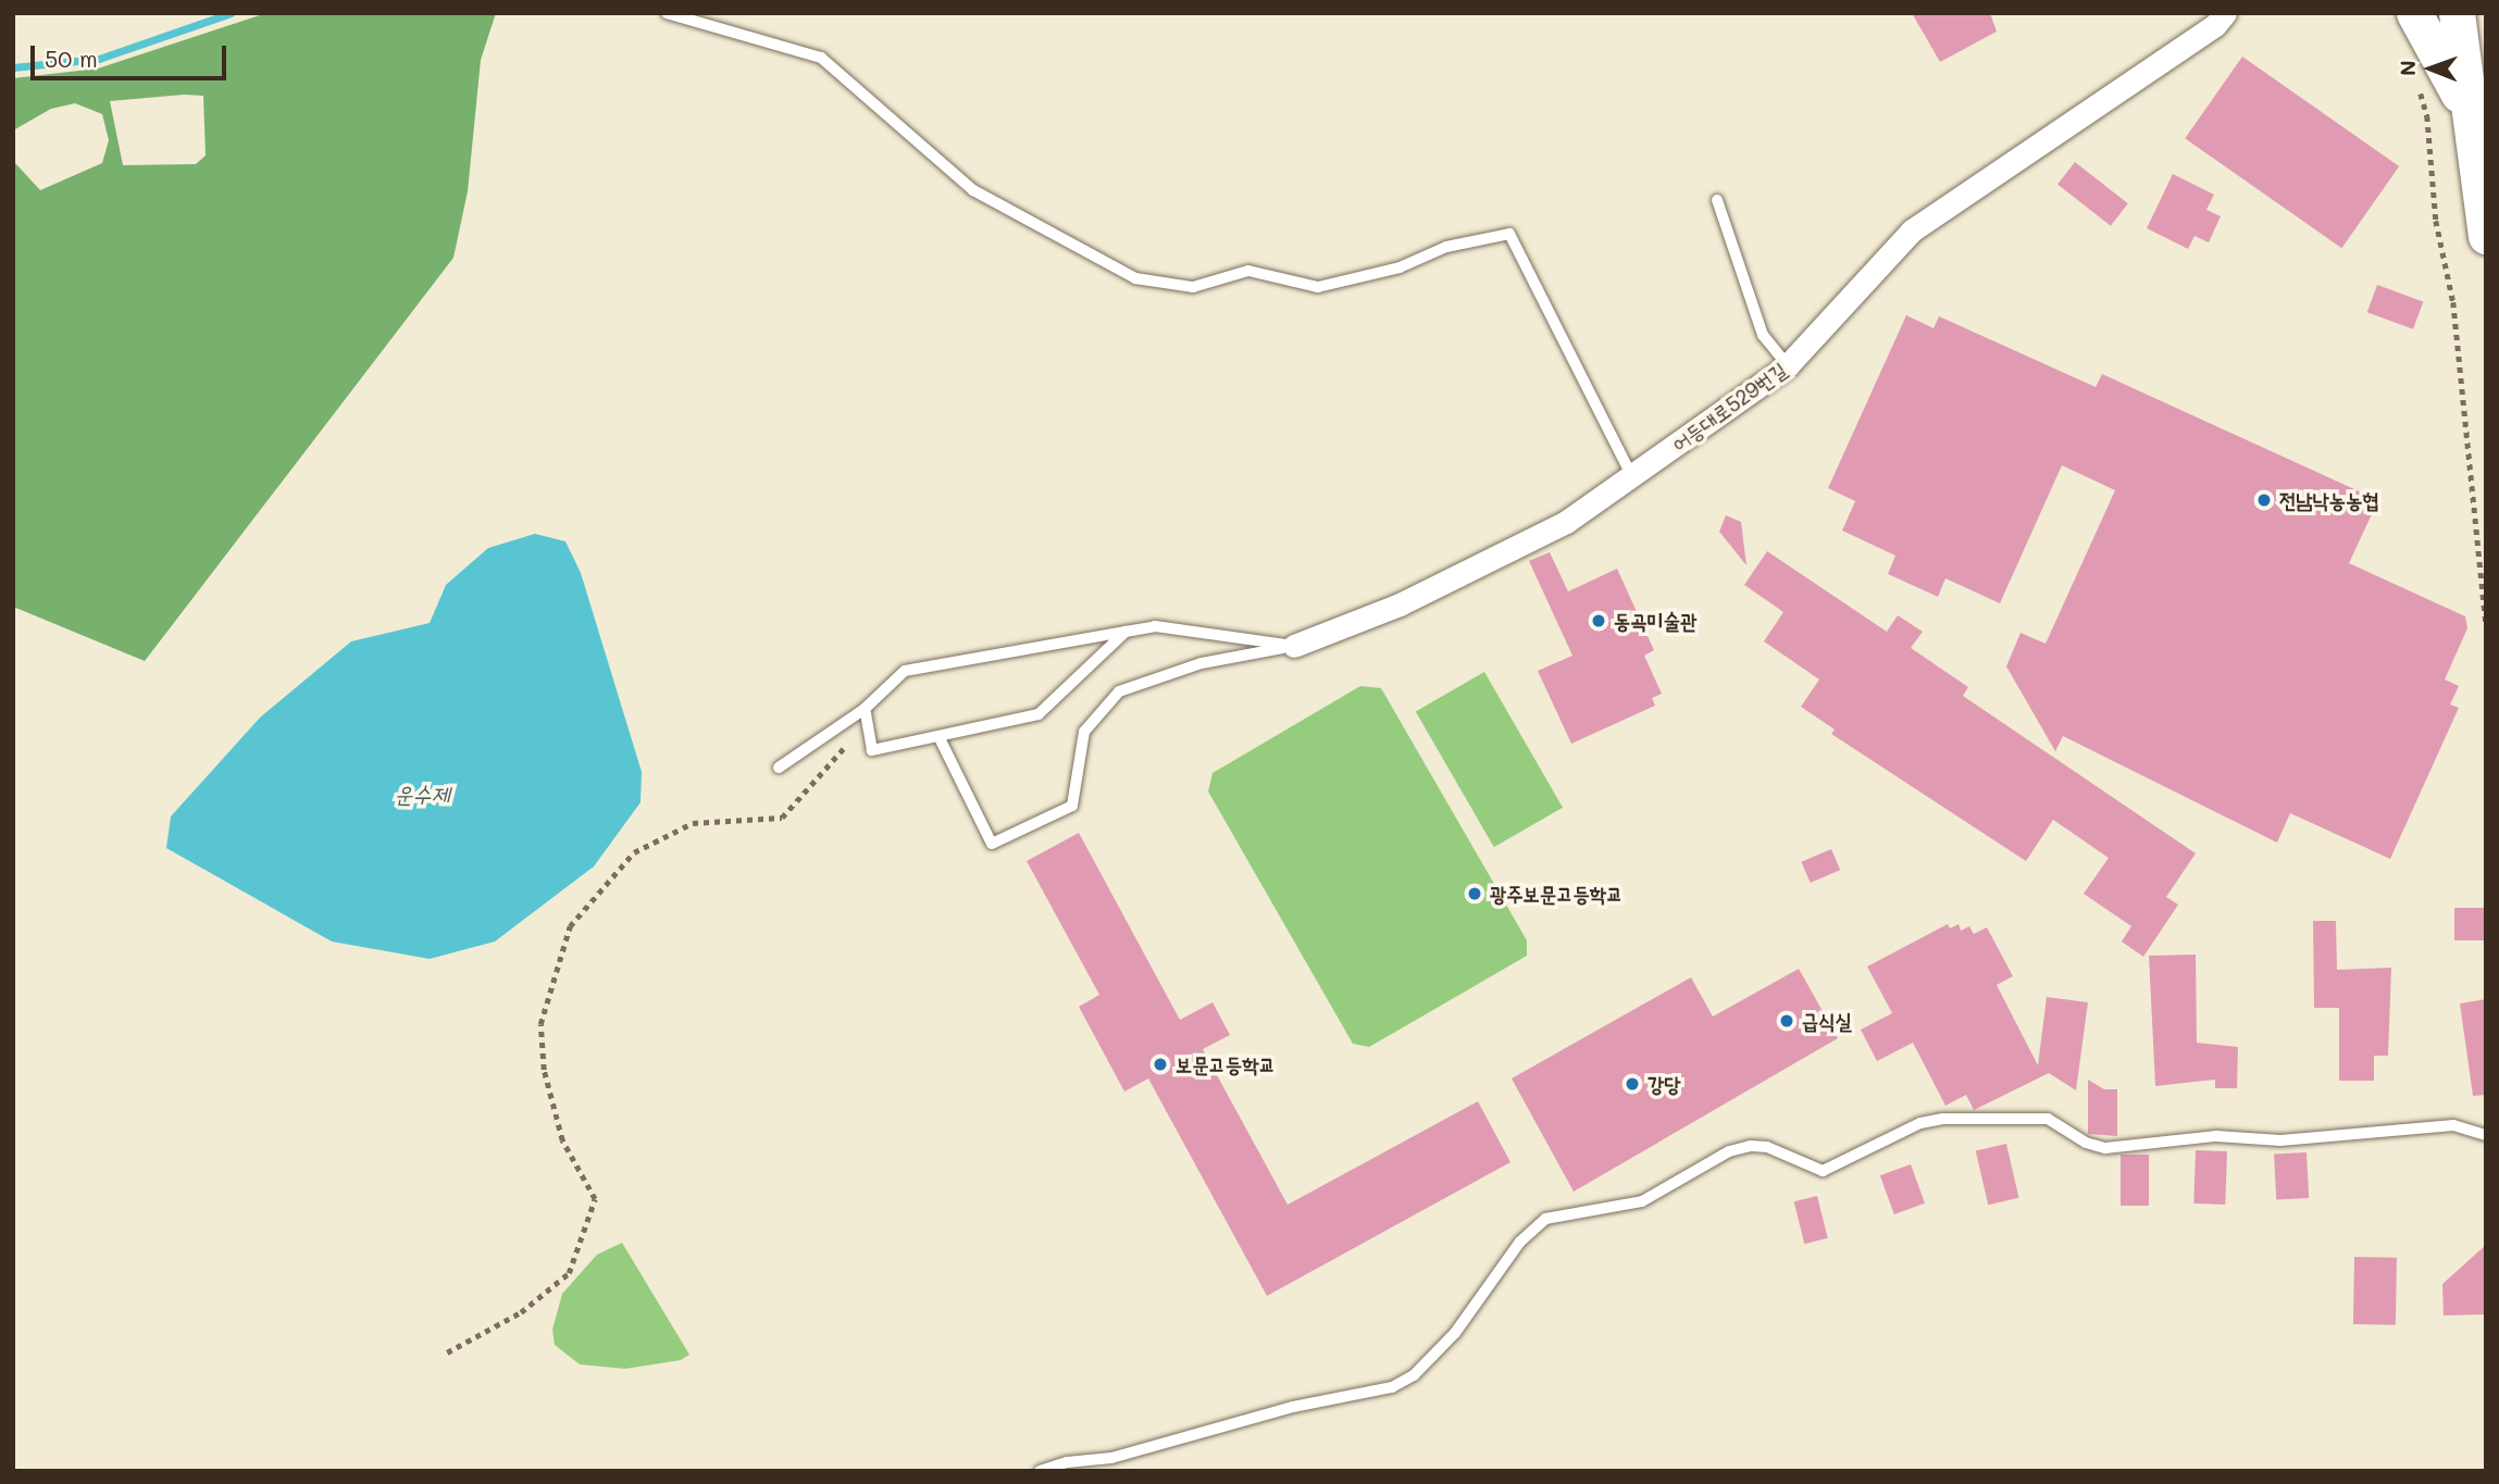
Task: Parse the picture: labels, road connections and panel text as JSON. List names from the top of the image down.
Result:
{
  "streets": {
    "street": ["어등대로529번길"]
  },
  "water": ["운수제"],
  "places": [
    "전남낙농농협",
    "동곡미술관",
    "광주보문고등학교",
    "급식실",
    "보문고등학교",
    "강당"
  ],
  "scale_bar": "50 m",
  "north": "left"
}
